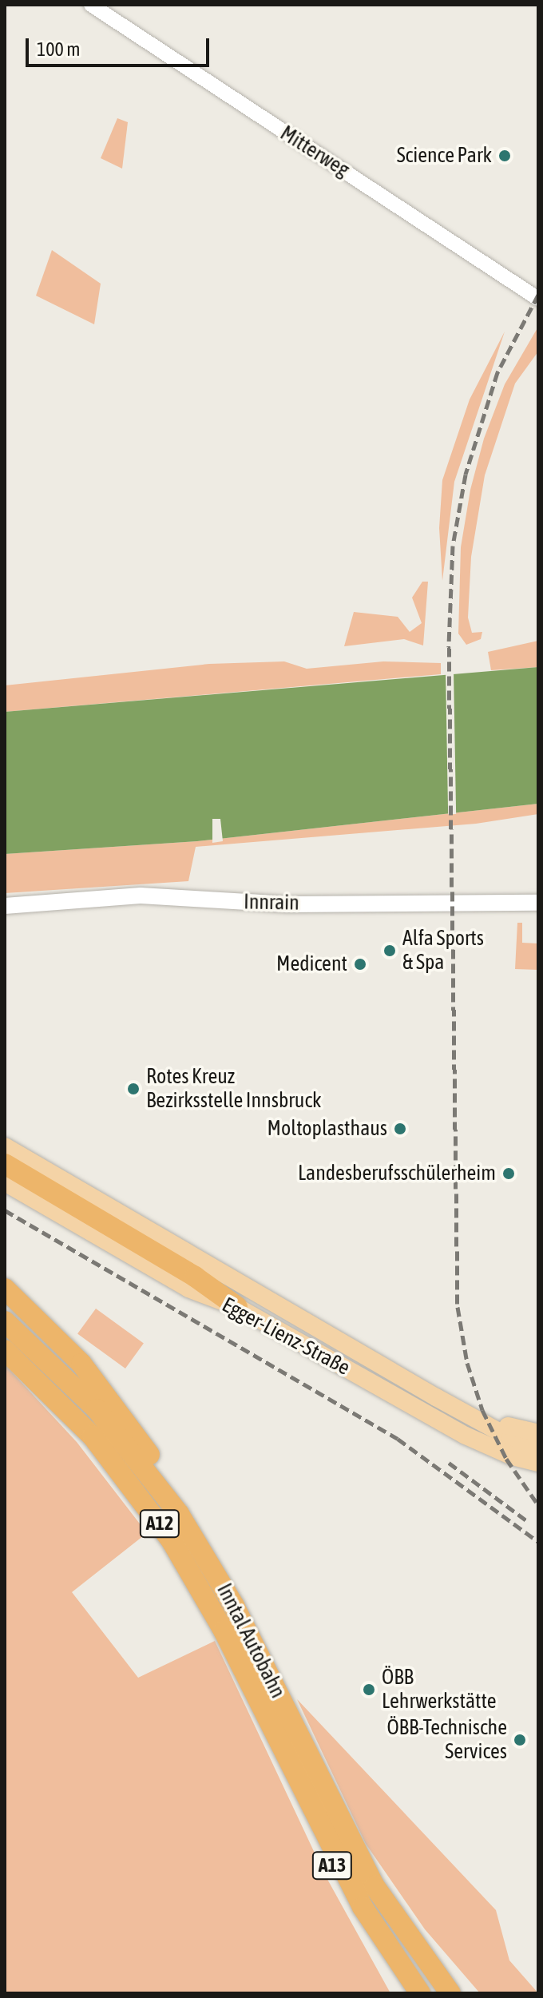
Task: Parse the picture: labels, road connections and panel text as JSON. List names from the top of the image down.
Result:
{
  "streets": {
    "highway": ["A12", "Inntal Autobahn", "A13"],
    "main road": ["Innrain", "Egger-Lienz-Straße"],
    "street": ["Mitterweg"]
  },
  "crossings": [
    ["Inntal Autobahn", "A13"]
  ],
  "places": [
    "Science Park",
    "Alfa Sports & Spa",
    "Medicent",
    "Rotes Kreuz Bezirksstelle Innsbruck",
    "Moltoplasthaus",
    "Landesberufsschülerheim",
    "ÖBB Lehrwerkstätte",
    "ÖBB-Technische Services"
  ],
  "scale_bar": "100 m"
}
